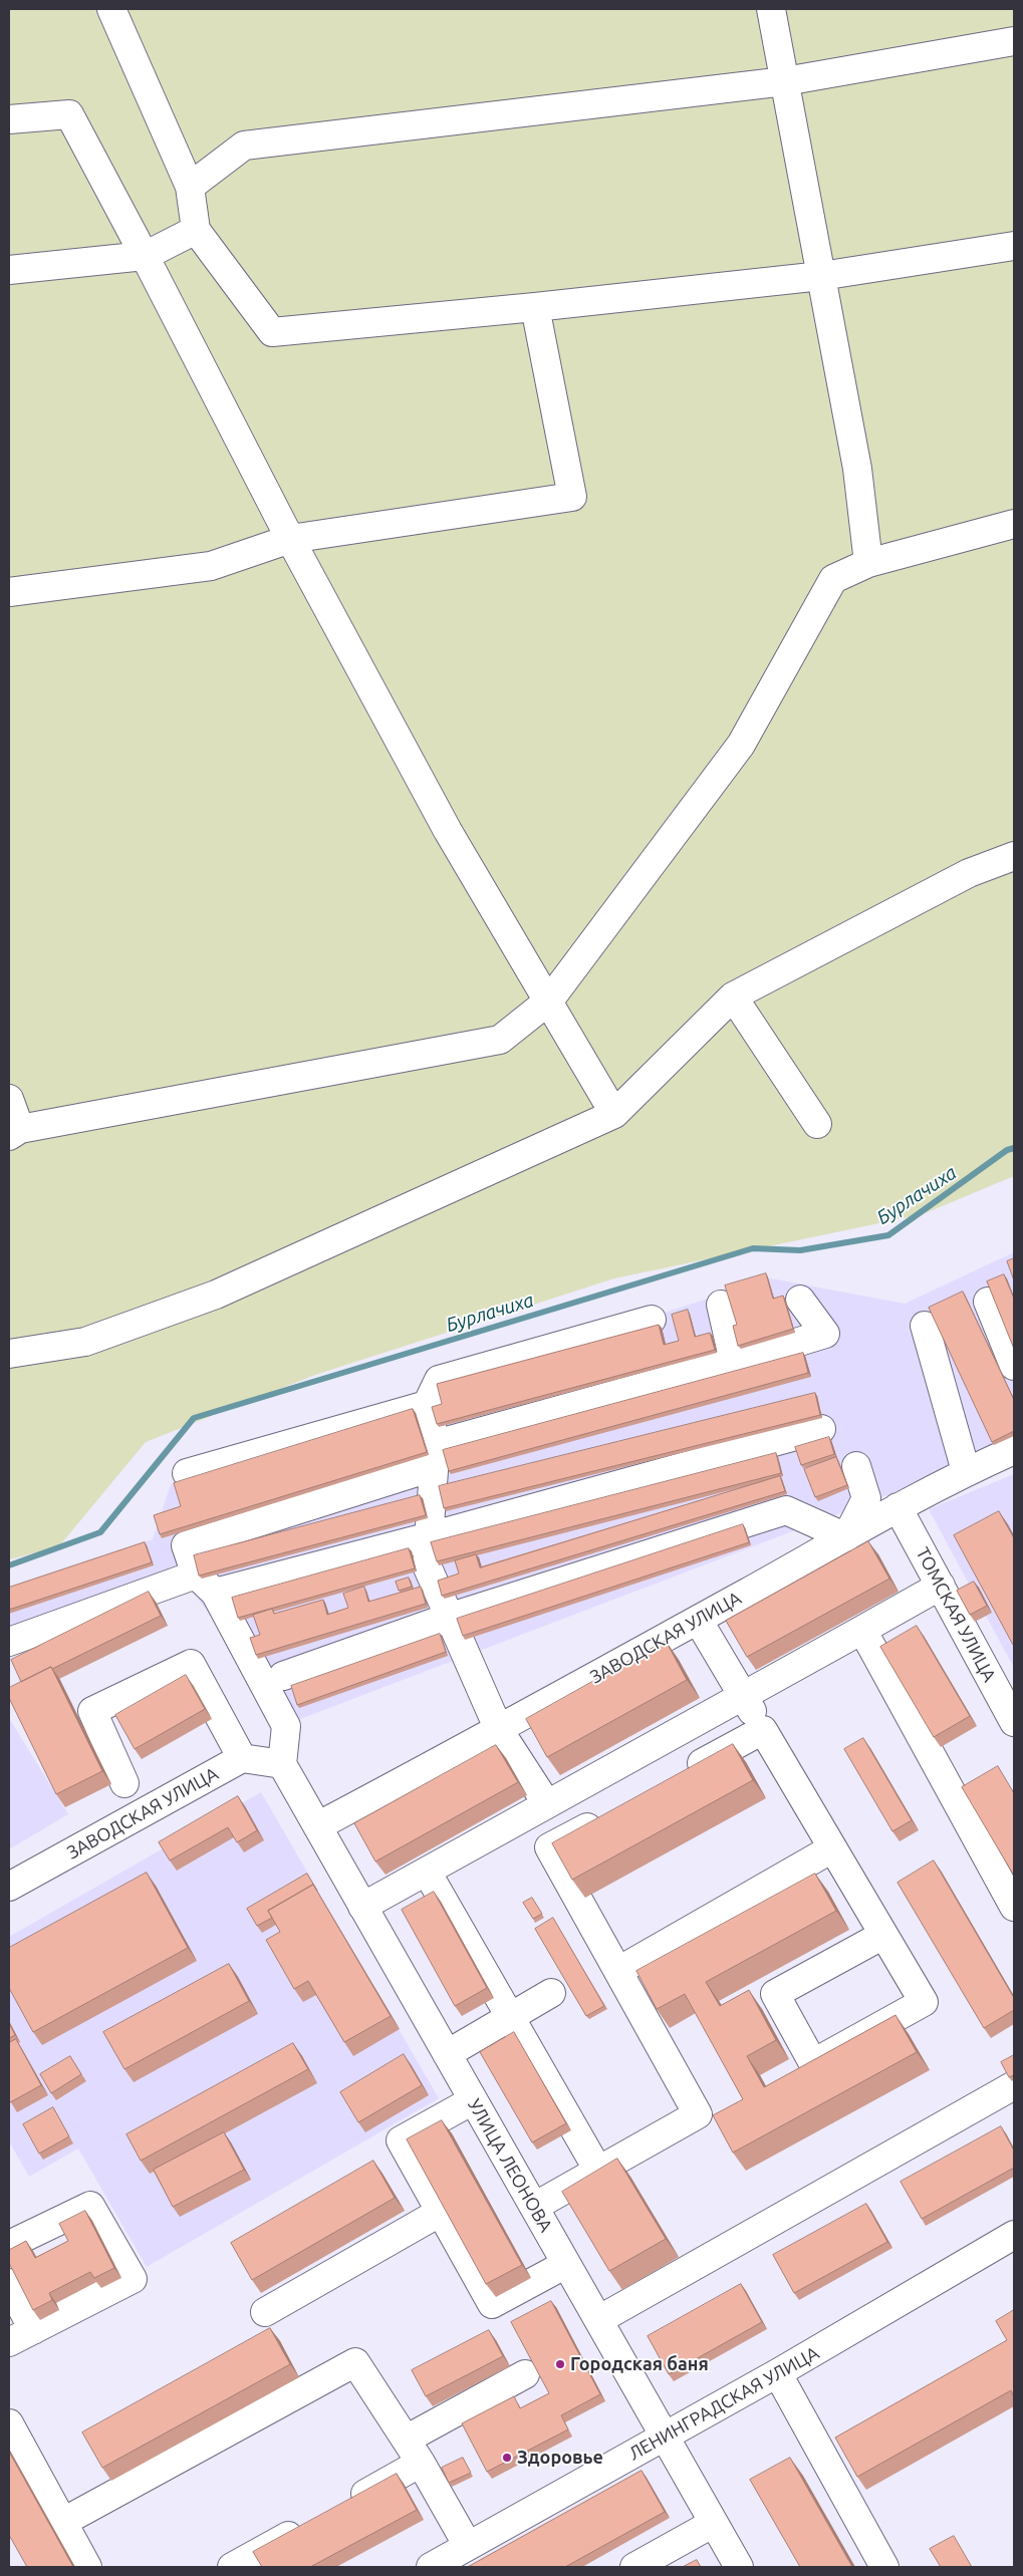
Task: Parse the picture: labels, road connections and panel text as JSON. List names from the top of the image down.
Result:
{
  "streets": {
    "street": [
      "ТОМСКАЯ УЛИЦА",
      "ЗАВОДСКАЯ УЛИЦА",
      "УЛИЦА ЛЕОНОВА",
      "ЛЕНИНГРАДСКАЯ УЛИЦА"
    ]
  },
  "crossings": [
    ["ТОМСКАЯ УЛИЦА", "ЗАВОДСКАЯ УЛИЦА"],
    ["ЗАВОДСКАЯ УЛИЦА", "УЛИЦА ЛЕОНОВА"],
    ["УЛИЦА ЛЕОНОВА", "ЛЕНИНГРАДСКАЯ УЛИЦА"]
  ],
  "water": ["Бурлачиха"],
  "places": ["Городская баня", "Здоровье"]
}
